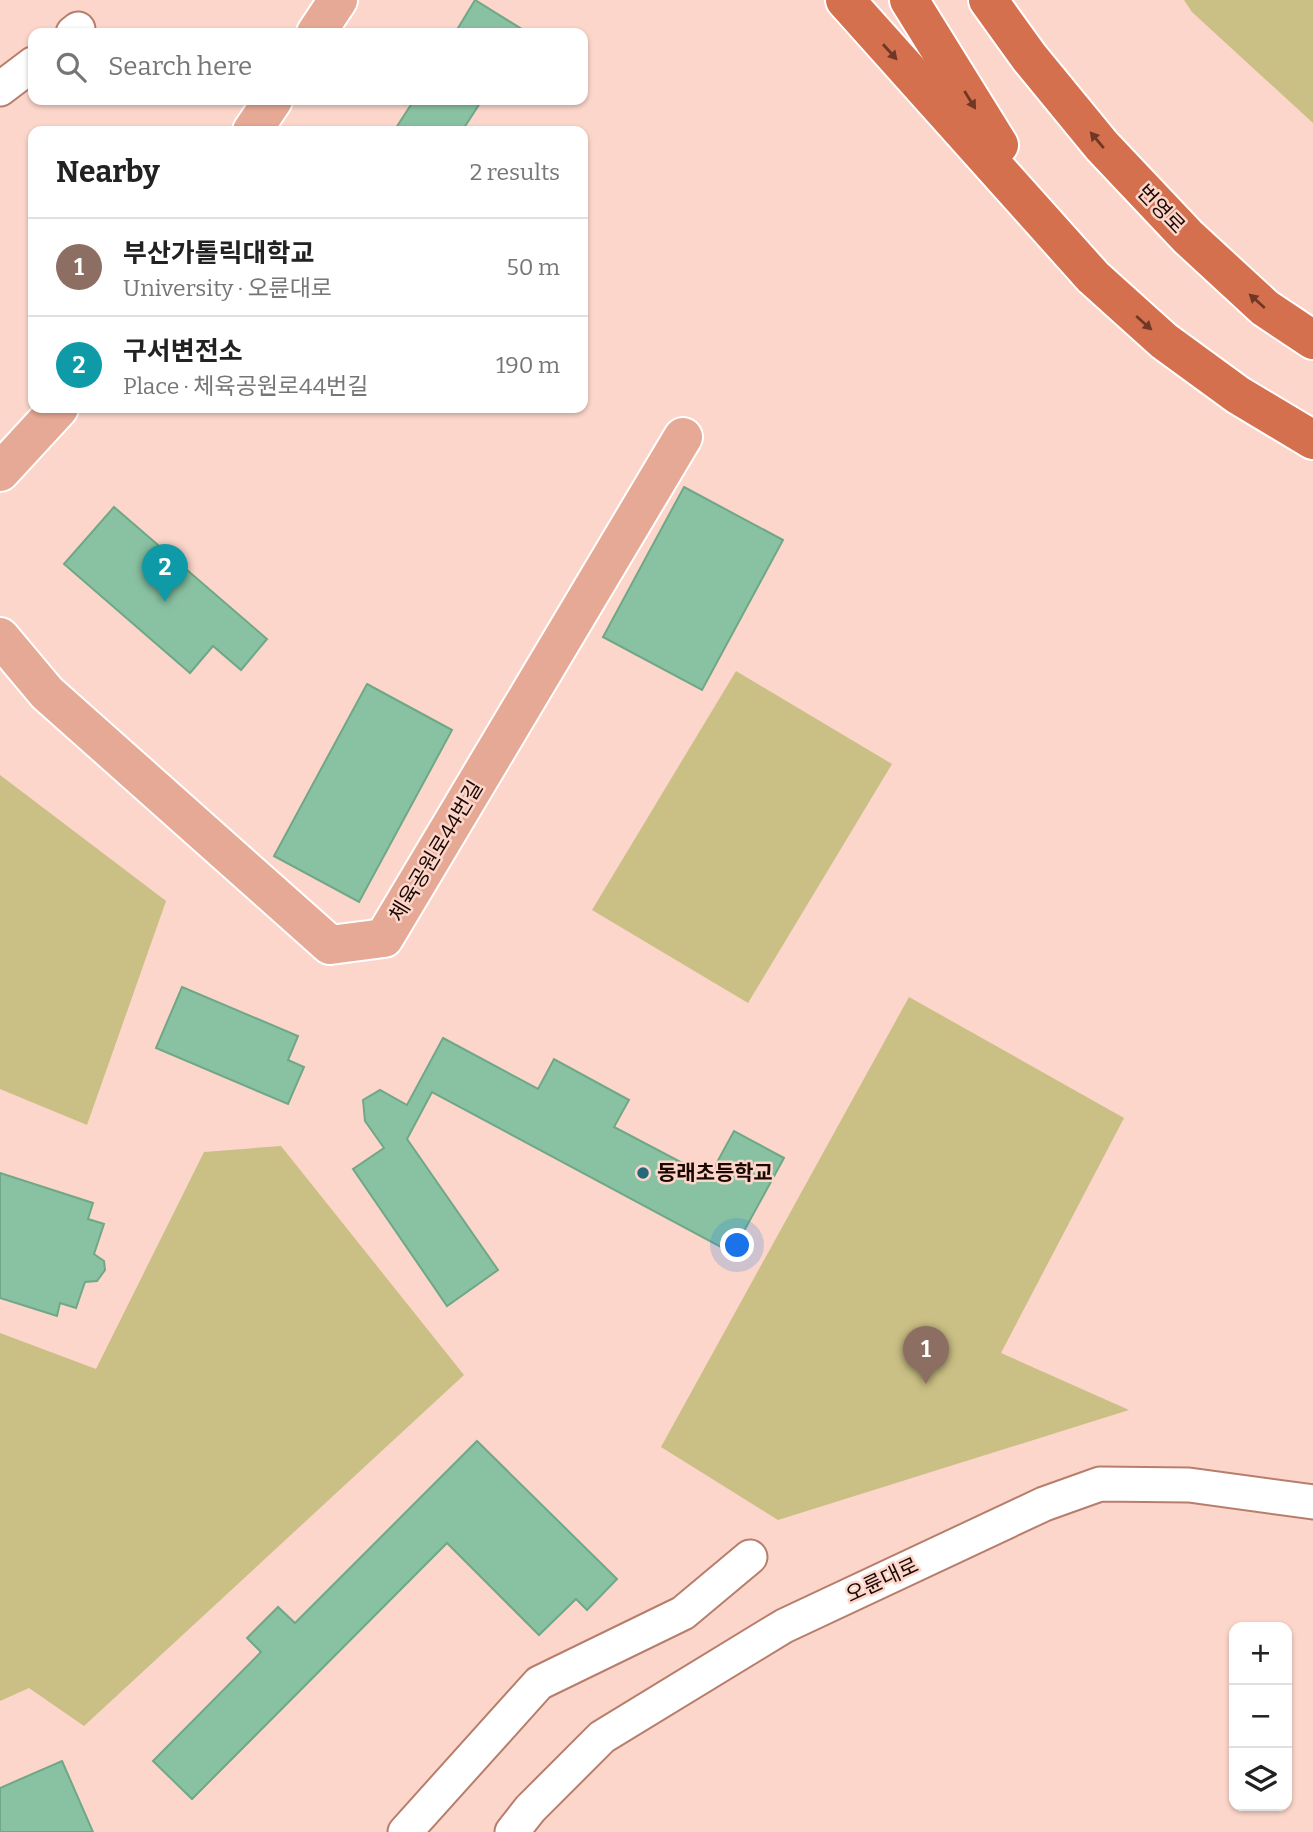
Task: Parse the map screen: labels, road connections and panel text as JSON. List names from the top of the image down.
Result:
{
  "streets": {
    "highway": ["번영로"],
    "main road": ["체육공원로44번길"],
    "street": ["오륜대로"]
  },
  "places": ["동래초등학교"],
  "page": {
    "search": "Search here",
    "heading": ["Nearby", "2 results"],
    "list": [
      {
        "mark": "1",
        "name": "부산가톨릭대학교",
        "note": "University · 오륜대로",
        "value": "50 m"
      },
      {
        "mark": "2",
        "name": "구서변전소",
        "note": "Place · 체육공원로44번길",
        "value": "190 m"
      }
    ],
    "pins": ["2", "1"],
    "map_buttons": ["+", "−"]
  }
}
